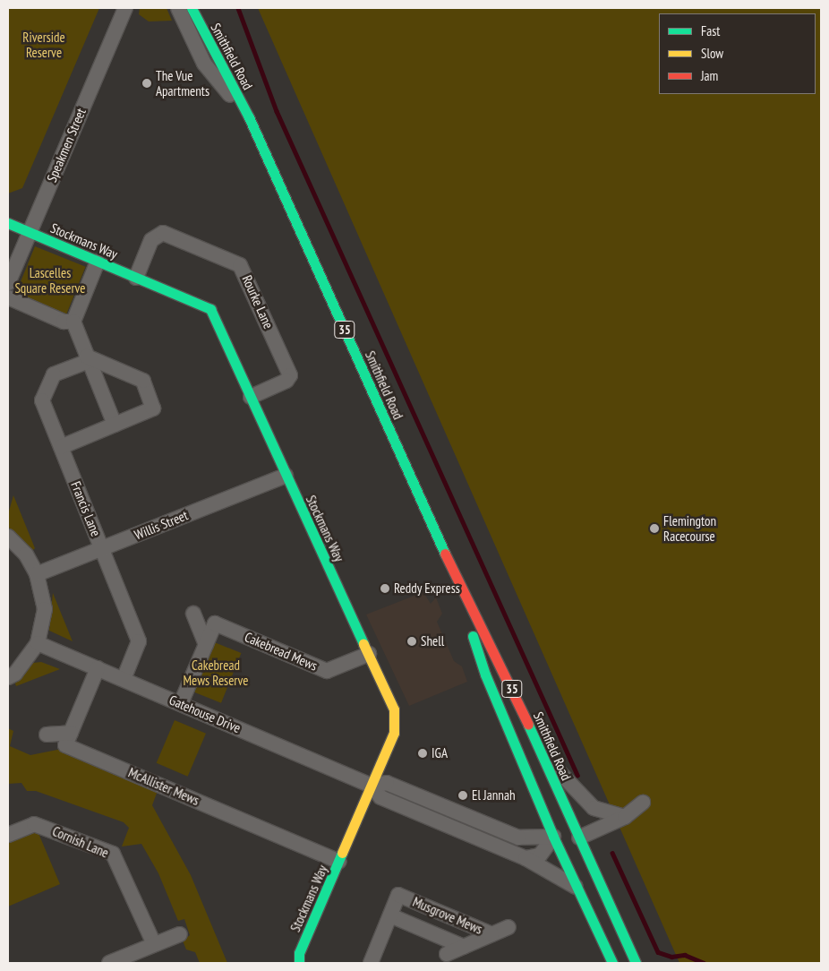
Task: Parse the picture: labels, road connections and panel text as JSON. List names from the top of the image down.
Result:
{
  "streets": {
    "main road": ["Smithfield Road", "Stockmans Way", "35"],
    "street": [
      "Speakmen Street",
      "Rourke Lane",
      "Francis Lane",
      "Willis Street",
      "Cakebread Mews",
      "Gatehouse Drive",
      "McAllister Mews",
      "Cornish Lane",
      "Musgrove Mews"
    ]
  },
  "crossings": [
    ["Smithfield Road", "Gatehouse Drive"],
    ["Speakmen Street", "Stockmans Way"],
    ["Stockmans Way", "Rourke Lane"],
    ["Stockmans Way", "Willis Street"],
    ["Stockmans Way", "Cakebread Mews"],
    ["Stockmans Way", "Gatehouse Drive"],
    ["Stockmans Way", "McAllister Mews"],
    ["Francis Lane", "Willis Street"],
    ["Francis Lane", "Gatehouse Drive"],
    ["Cakebread Mews", "Gatehouse Drive"]
  ],
  "parks": ["Riverside Reserve", "Lascelles Square Reserve", "Cakebread Mews Reserve"],
  "places": [
    "The Vue Apartments",
    "Flemington Racecourse",
    "Reddy Express",
    "Shell",
    "IGA",
    "El Jannah"
  ],
  "legend": ["Fast", "Slow", "Jam"]
}
